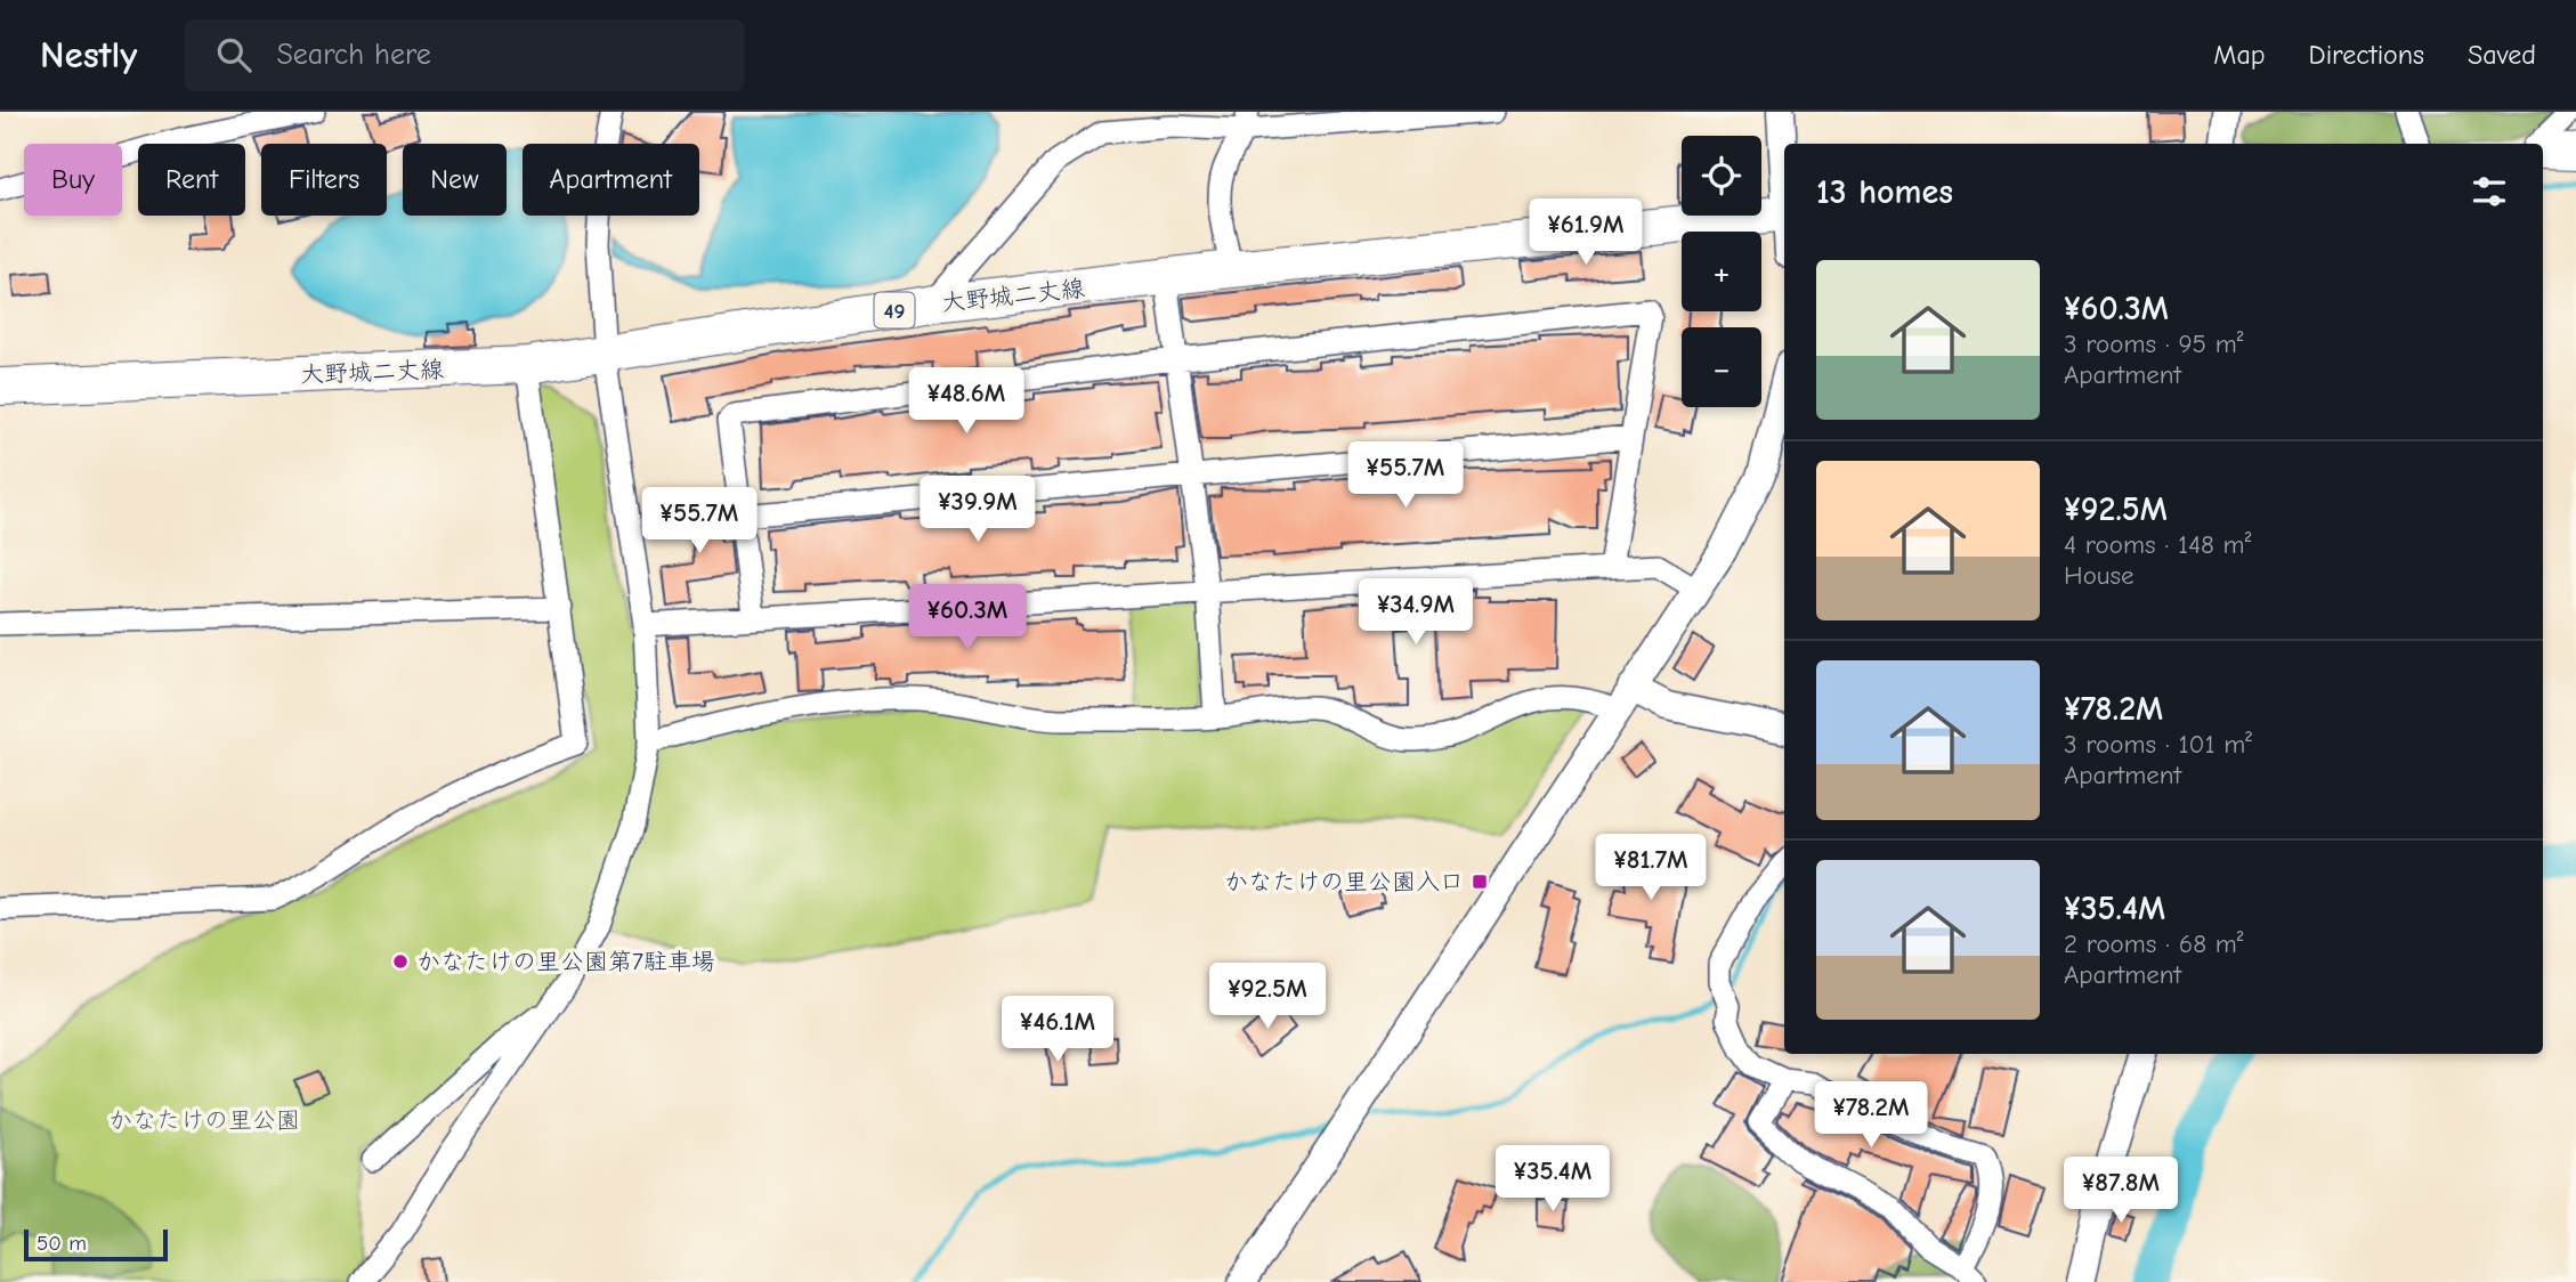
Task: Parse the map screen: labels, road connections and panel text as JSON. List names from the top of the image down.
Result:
{
  "streets": {
    "main road": ["大野城二丈線", "49"]
  },
  "parks": ["かなたけの里公園"],
  "places": {
    "transit": ["かなたけの里公園入口"],
    "other": ["かなたけの里公園第7駐車場"]
  },
  "scale_bar": "50 m",
  "page": {
    "header": "Nestly",
    "search": "Search here",
    "nav": ["Map", "Directions", "Saved"],
    "map_buttons": ["+", "−"],
    "chip": [
      "Buy",
      "Rent",
      "Filters",
      "New",
      "Apartment"
    ],
    "heading": "13 homes",
    "price": [
      "¥61.9M",
      "¥48.6M",
      "¥55.7M",
      "¥39.9M",
      "¥55.7M",
      "¥34.9M",
      "¥60.3M",
      "¥81.7M",
      "¥92.5M",
      "¥46.1M",
      "¥78.2M",
      "¥35.4M",
      "¥87.8M"
    ],
    "list": [
      {
        "name": "¥60.3M",
        "note": "3 rooms · 95 m² · Apartment"
      },
      {
        "name": "¥92.5M",
        "note": "4 rooms · 148 m² · House"
      },
      {
        "name": "¥78.2M",
        "note": "3 rooms · 101 m² · Apartment"
      },
      {
        "name": "¥35.4M",
        "note": "2 rooms · 68 m² · Apartment"
      }
    ],
    "scale": "50 m"
  }
}
